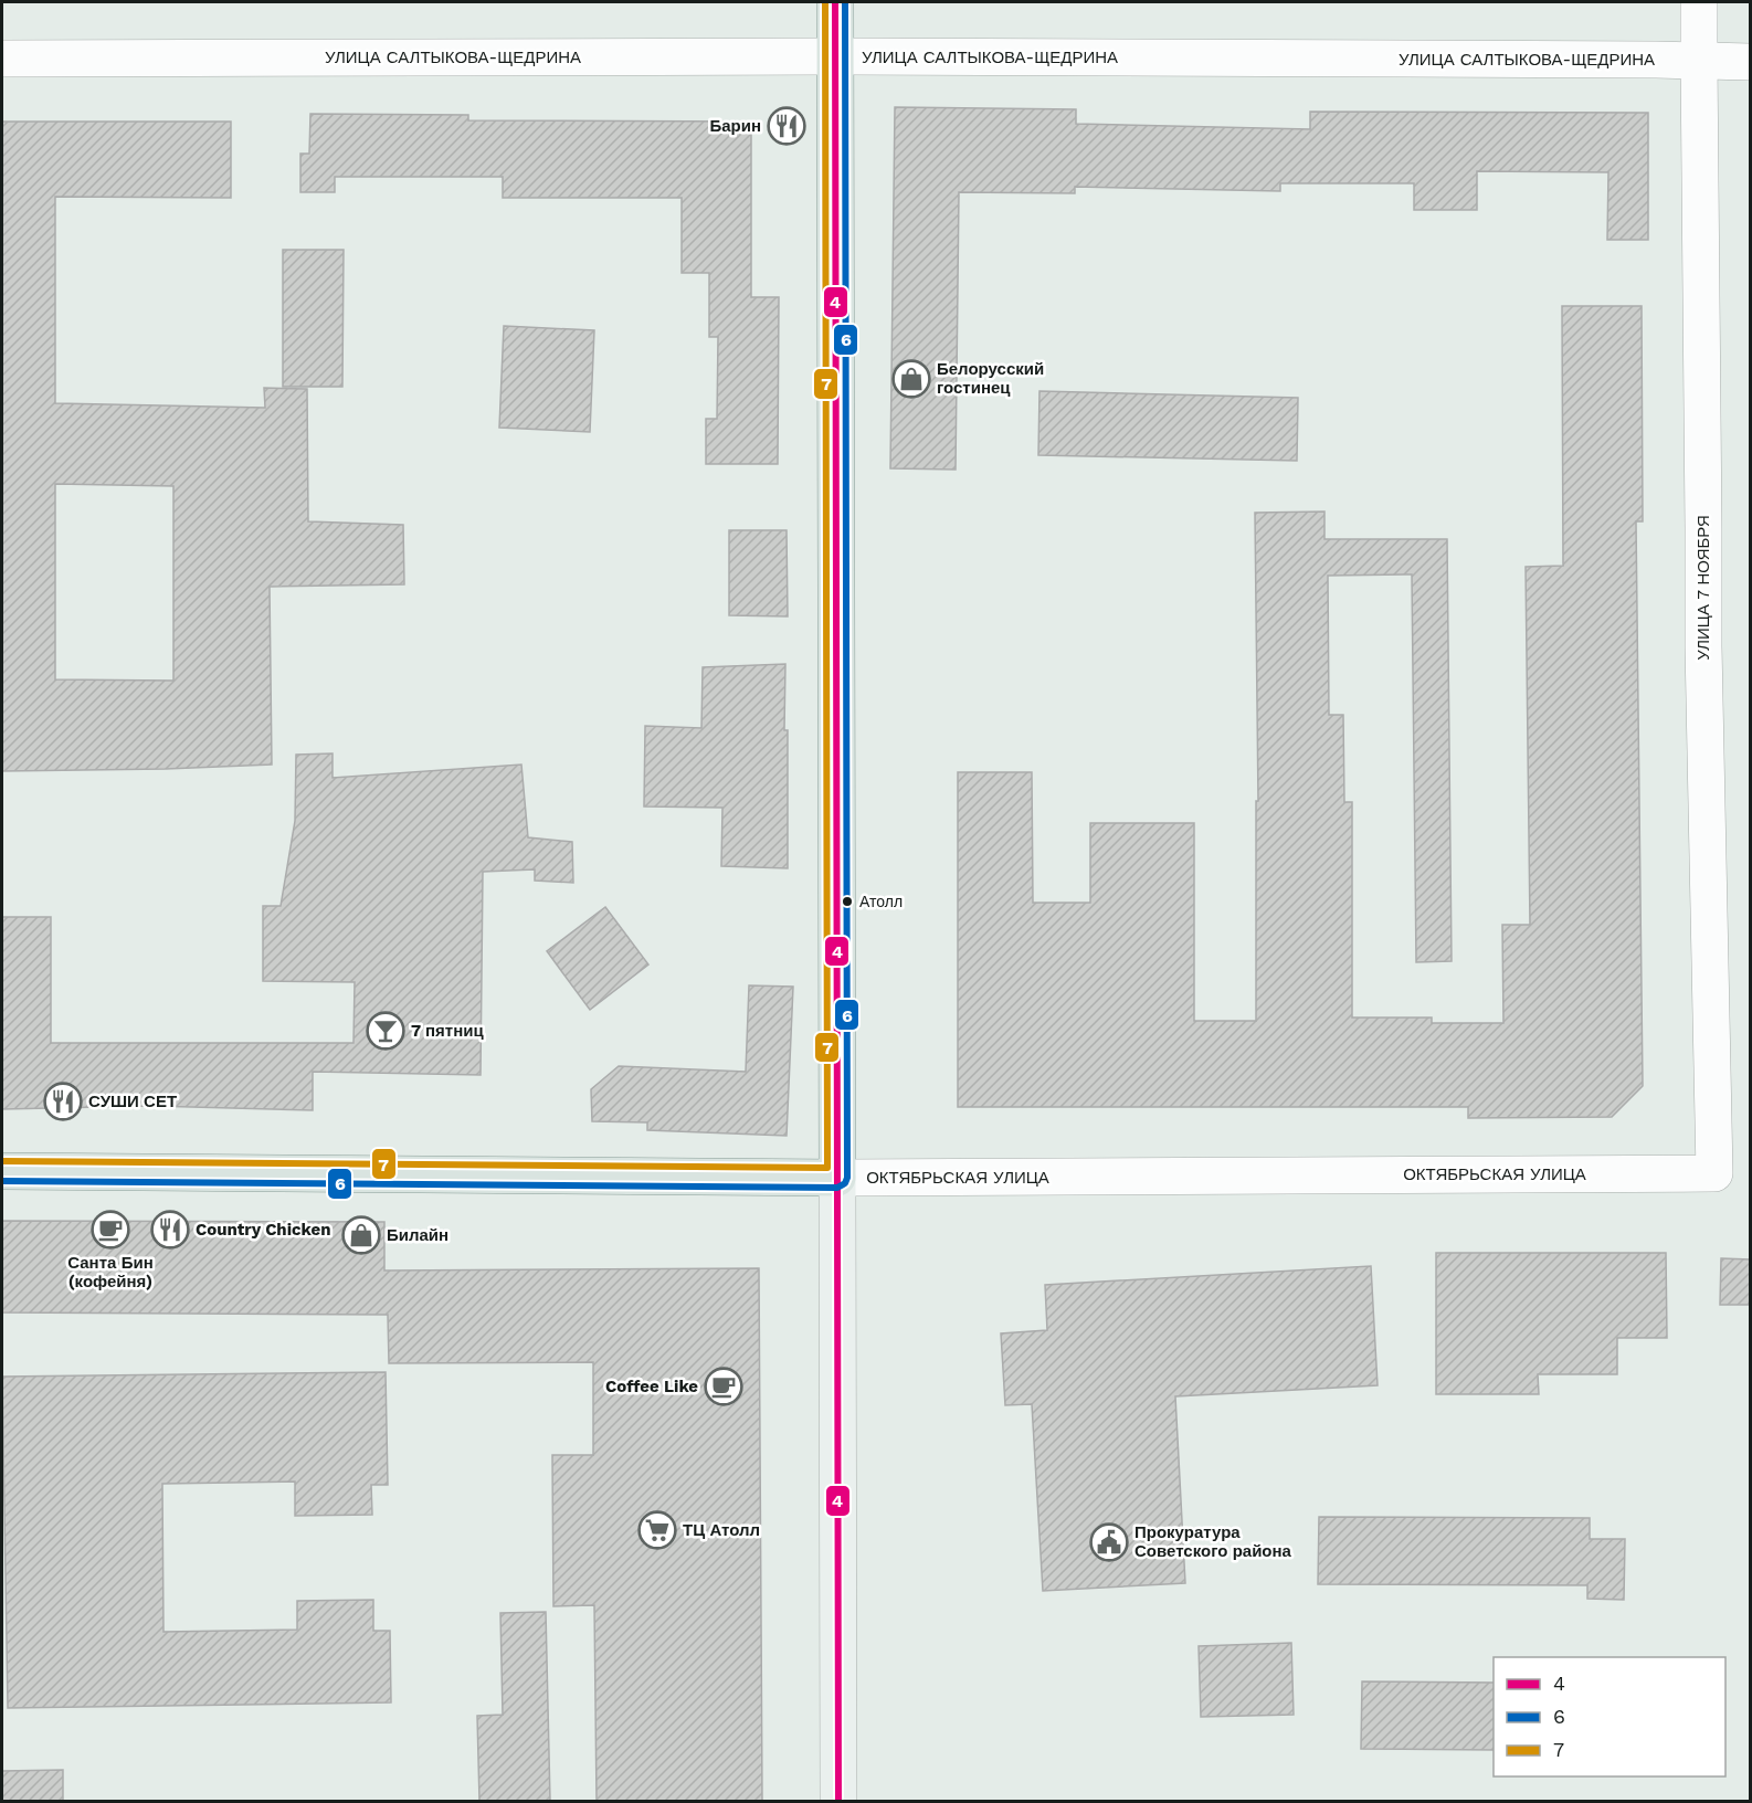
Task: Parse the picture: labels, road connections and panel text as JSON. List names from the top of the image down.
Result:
{
  "streets": {
    "main road": ["ОКТЯБРЬСКАЯ УЛИЦА"],
    "street": ["УЛИЦА САЛТЫКОВА-ЩЕДРИНА", "УЛИЦА 7 НОЯБРЯ"]
  },
  "crossings": [
    ["УЛИЦА САЛТЫКОВА-ЩЕДРИНА", "УЛИЦА 7 НОЯБРЯ"],
    ["УЛИЦА 7 НОЯБРЯ", "ОКТЯБРЬСКАЯ УЛИЦА"]
  ],
  "places": {
    "restaurant": ["Барин", "СУШИ СЕТ", "Country Chicken"],
    "shop": ["Белорусский гостинец", "Билайн"],
    "other": ["Атолл"],
    "bar": ["7 пятниц"],
    "cafe": ["Санта Бин (кофейня)", "Coffee Like"],
    "supermarket": ["ТЦ Атолл"],
    "public building": ["Прокуратура Советского района"]
  },
  "lines": ["transit line 4", "transit line 6", "transit line 7"],
  "legend": ["4", "6", "7"]
}
